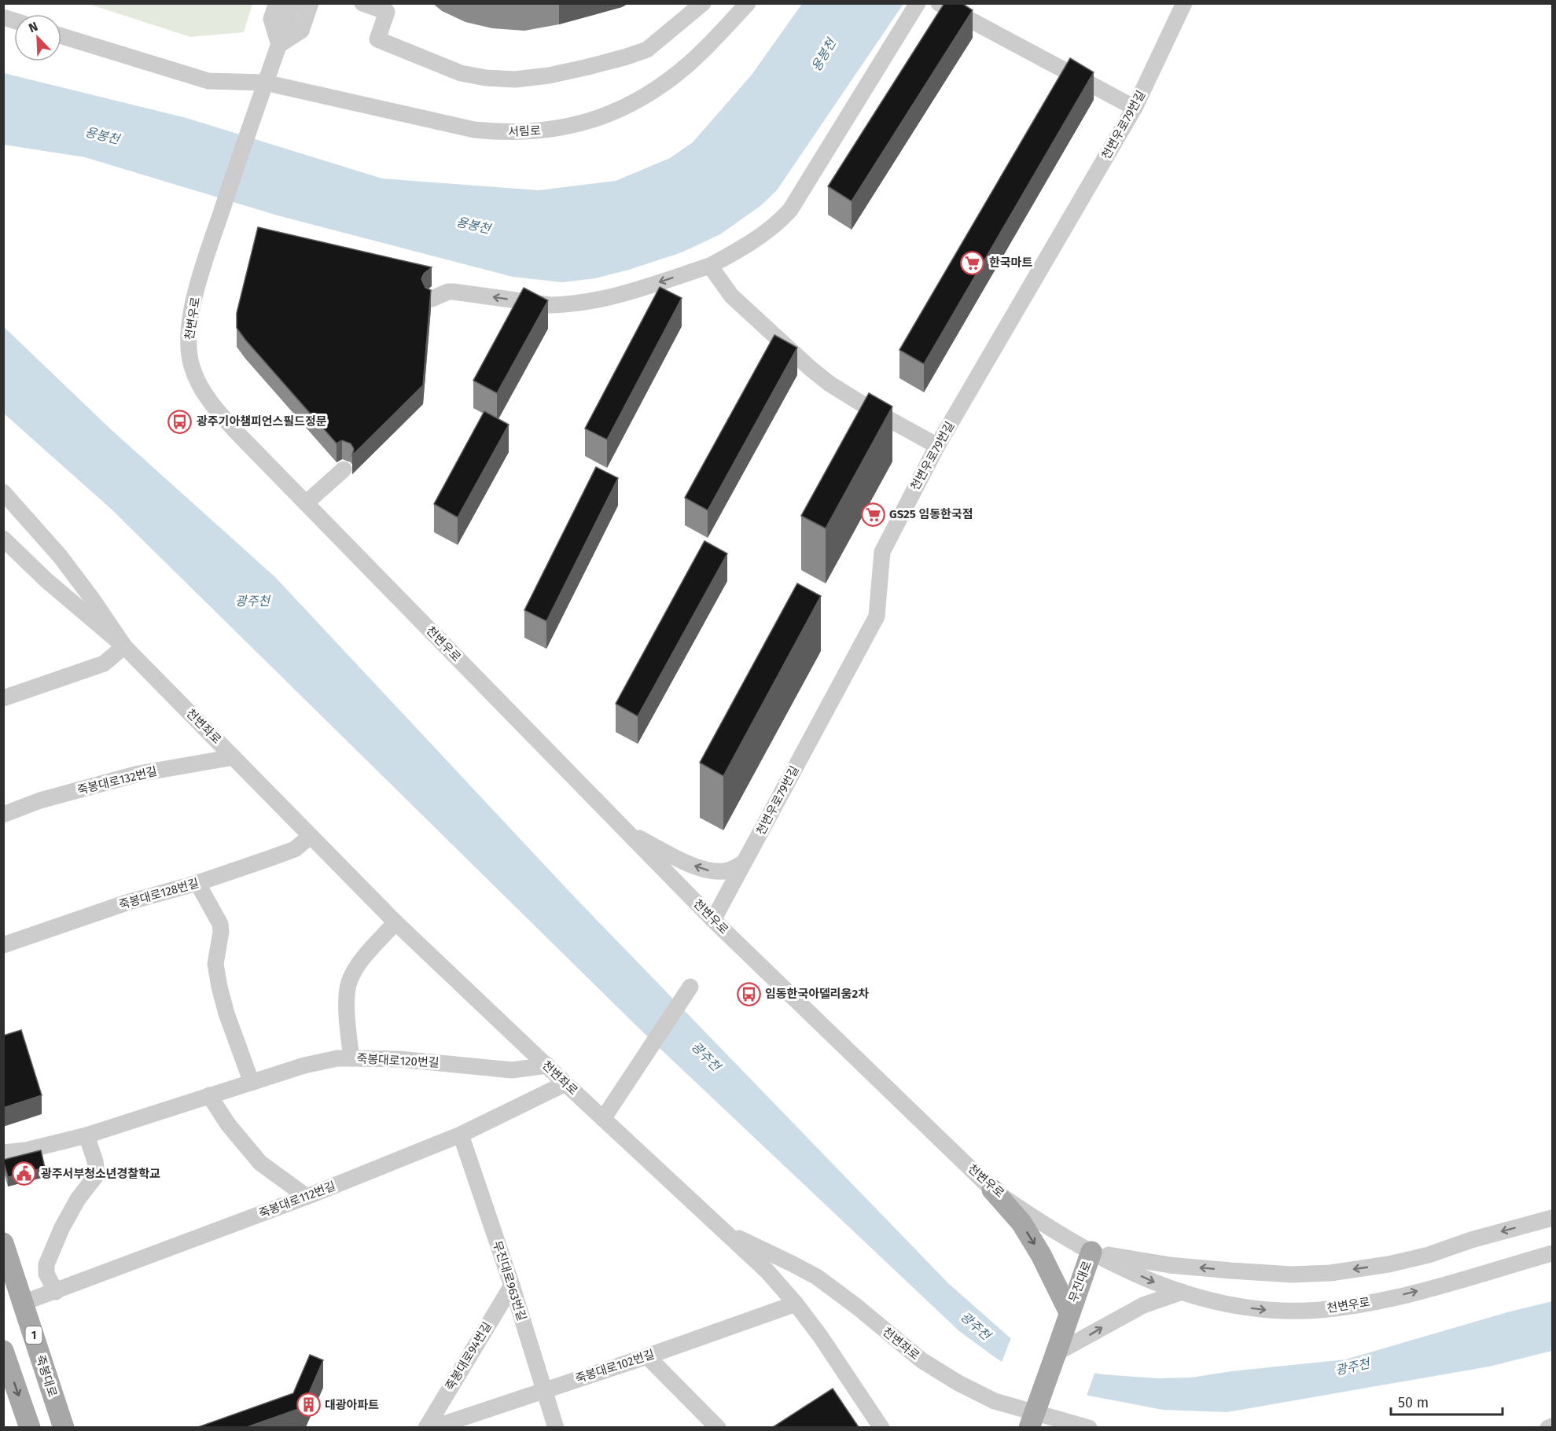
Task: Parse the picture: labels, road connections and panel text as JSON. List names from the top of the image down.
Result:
{
  "streets": {
    "main road": ["무진대로", "1", "죽봉대로"],
    "street": [
      "천변우로79번길",
      "서림로",
      "천변우로",
      "천변좌로",
      "죽봉대로132번길",
      "죽봉대로128번길",
      "죽봉대로120번길",
      "죽봉대로112번길",
      "무진대로963번길",
      "죽봉대로94번길",
      "죽봉대로102번길"
    ]
  },
  "crossings": [
    ["천변우로79번길", "천변우로"],
    ["서림로", "천변우로"],
    ["천변우로", "무진대로"],
    ["천변좌로", "죽봉대로132번길"],
    ["천변좌로", "죽봉대로128번길"],
    ["천변좌로", "죽봉대로120번길"],
    ["천변좌로", "죽봉대로112번길"],
    ["천변좌로", "죽봉대로102번길"],
    ["죽봉대로112번길", "무진대로963번길"],
    ["죽봉대로112번길", "죽봉대로"],
    ["무진대로963번길", "죽봉대로94번길"],
    ["무진대로963번길", "죽봉대로102번길"]
  ],
  "water": ["용봉천", "광주천"],
  "places": {
    "supermarket": ["한국마트", "GS25 임동한국점"],
    "bus stop": ["광주기아챔피언스필드정문", "임동한국아델리움2차"],
    "public building": ["광주서부청소년경찰학교"],
    "building": ["대광아파트"]
  },
  "scale_bar": "50 m",
  "north": "top left"
}
